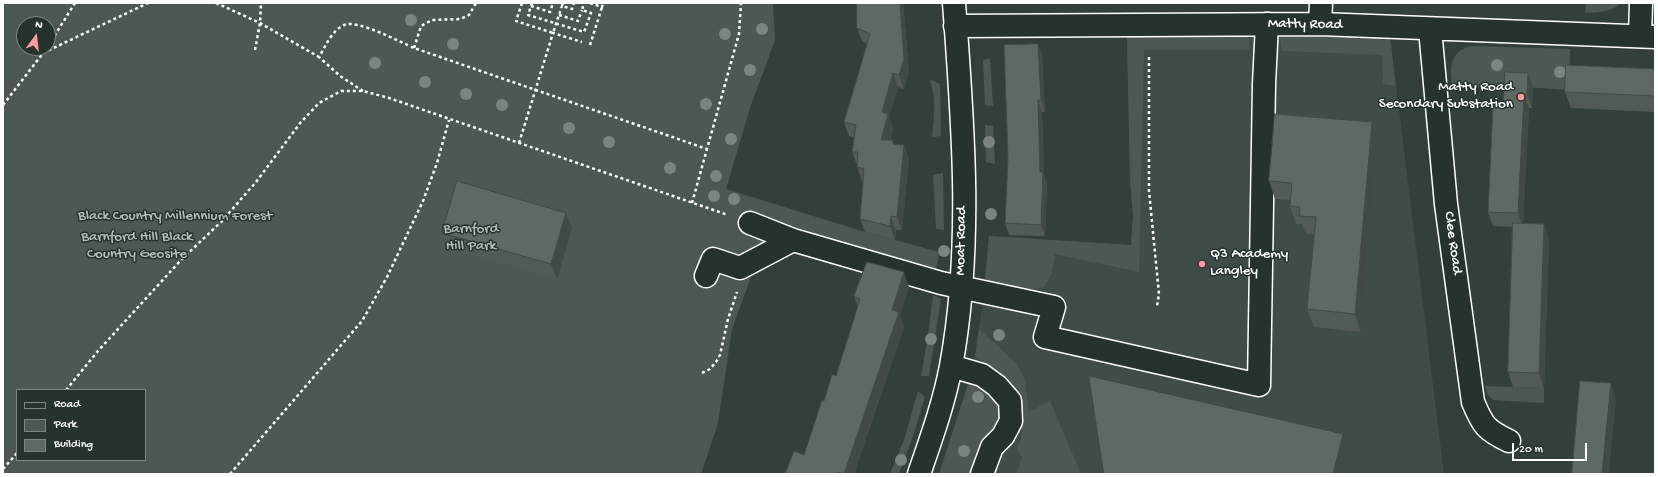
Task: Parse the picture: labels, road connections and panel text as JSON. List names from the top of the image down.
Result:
{
  "streets": {
    "street": ["Matty Road", "Moat Road", "Clee Road"]
  },
  "crossings": [
    ["Matty Road", "Moat Road"],
    ["Matty Road", "Clee Road"]
  ],
  "parks": ["Black Country Millennium Forest", "Barnford Hill Park", "Barnford Hill Black Country Geosite"],
  "places": ["Matty Road Secondary Substation", "Q3 Academy Langley"],
  "legend": ["Road", "Park", "Building"],
  "scale_bar": "20 m",
  "north": "top"
}
